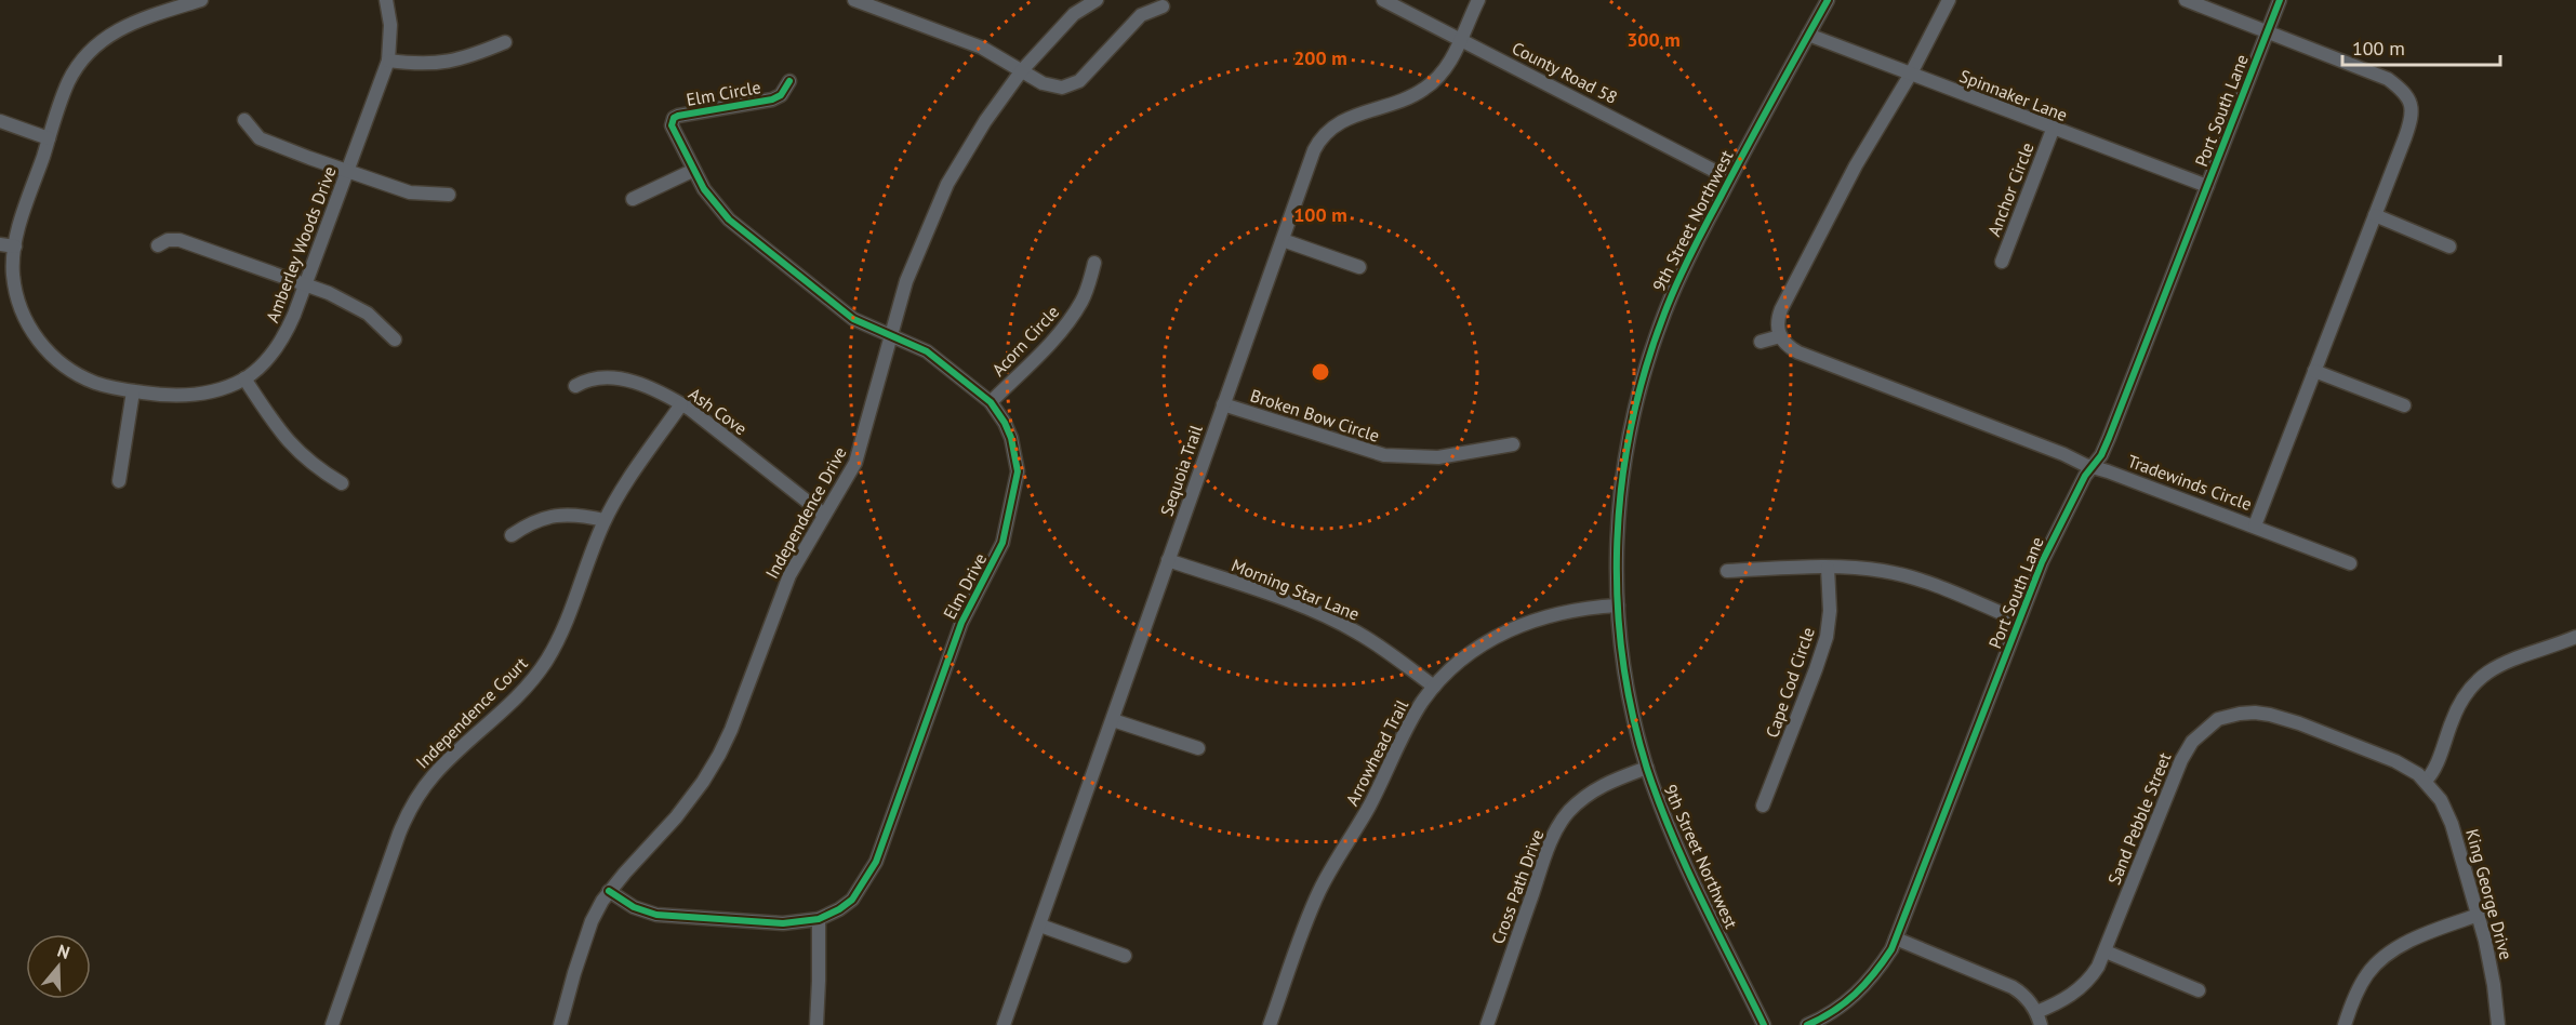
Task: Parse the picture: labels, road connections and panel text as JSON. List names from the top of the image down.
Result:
{
  "streets": {
    "street": [
      "County Road 58",
      "Elm Circle",
      "Spinnaker Lane",
      "Port South Lane",
      "Anchor Circle",
      "9th Street Northwest",
      "Amberley Woods Drive",
      "Acorn Circle",
      "Ash Cove",
      "Broken Bow Circle",
      "Sequoia Trail",
      "Tradewinds Circle",
      "Independence Drive",
      "Elm Drive",
      "Morning Star Lane",
      "Cape Cod Circle",
      "Independence Court",
      "Arrowhead Trail",
      "Sand Pebble Street",
      "Cross Path Drive",
      "King George Drive"
    ]
  },
  "crossings": [
    ["County Road 58", "9th Street Northwest"],
    ["County Road 58", "Sequoia Trail"],
    ["Elm Circle", "Elm Drive"],
    ["Spinnaker Lane", "Port South Lane"],
    ["Spinnaker Lane", "Anchor Circle"],
    ["Spinnaker Lane", "9th Street Northwest"],
    ["Port South Lane", "Tradewinds Circle"],
    ["9th Street Northwest", "Arrowhead Trail"],
    ["9th Street Northwest", "Cross Path Drive"],
    ["Acorn Circle", "Elm Drive"],
    ["Ash Cove", "Independence Drive"],
    ["Ash Cove", "Independence Court"],
    ["Broken Bow Circle", "Sequoia Trail"],
    ["Sequoia Trail", "Morning Star Lane"],
    ["Independence Drive", "Elm Drive"],
    ["Morning Star Lane", "Arrowhead Trail"],
    ["Sand Pebble Street", "King George Drive"]
  ],
  "scale_bar": "100 m",
  "north": "top",
  "rings": ["300 m", "200 m", "100 m"]
}
